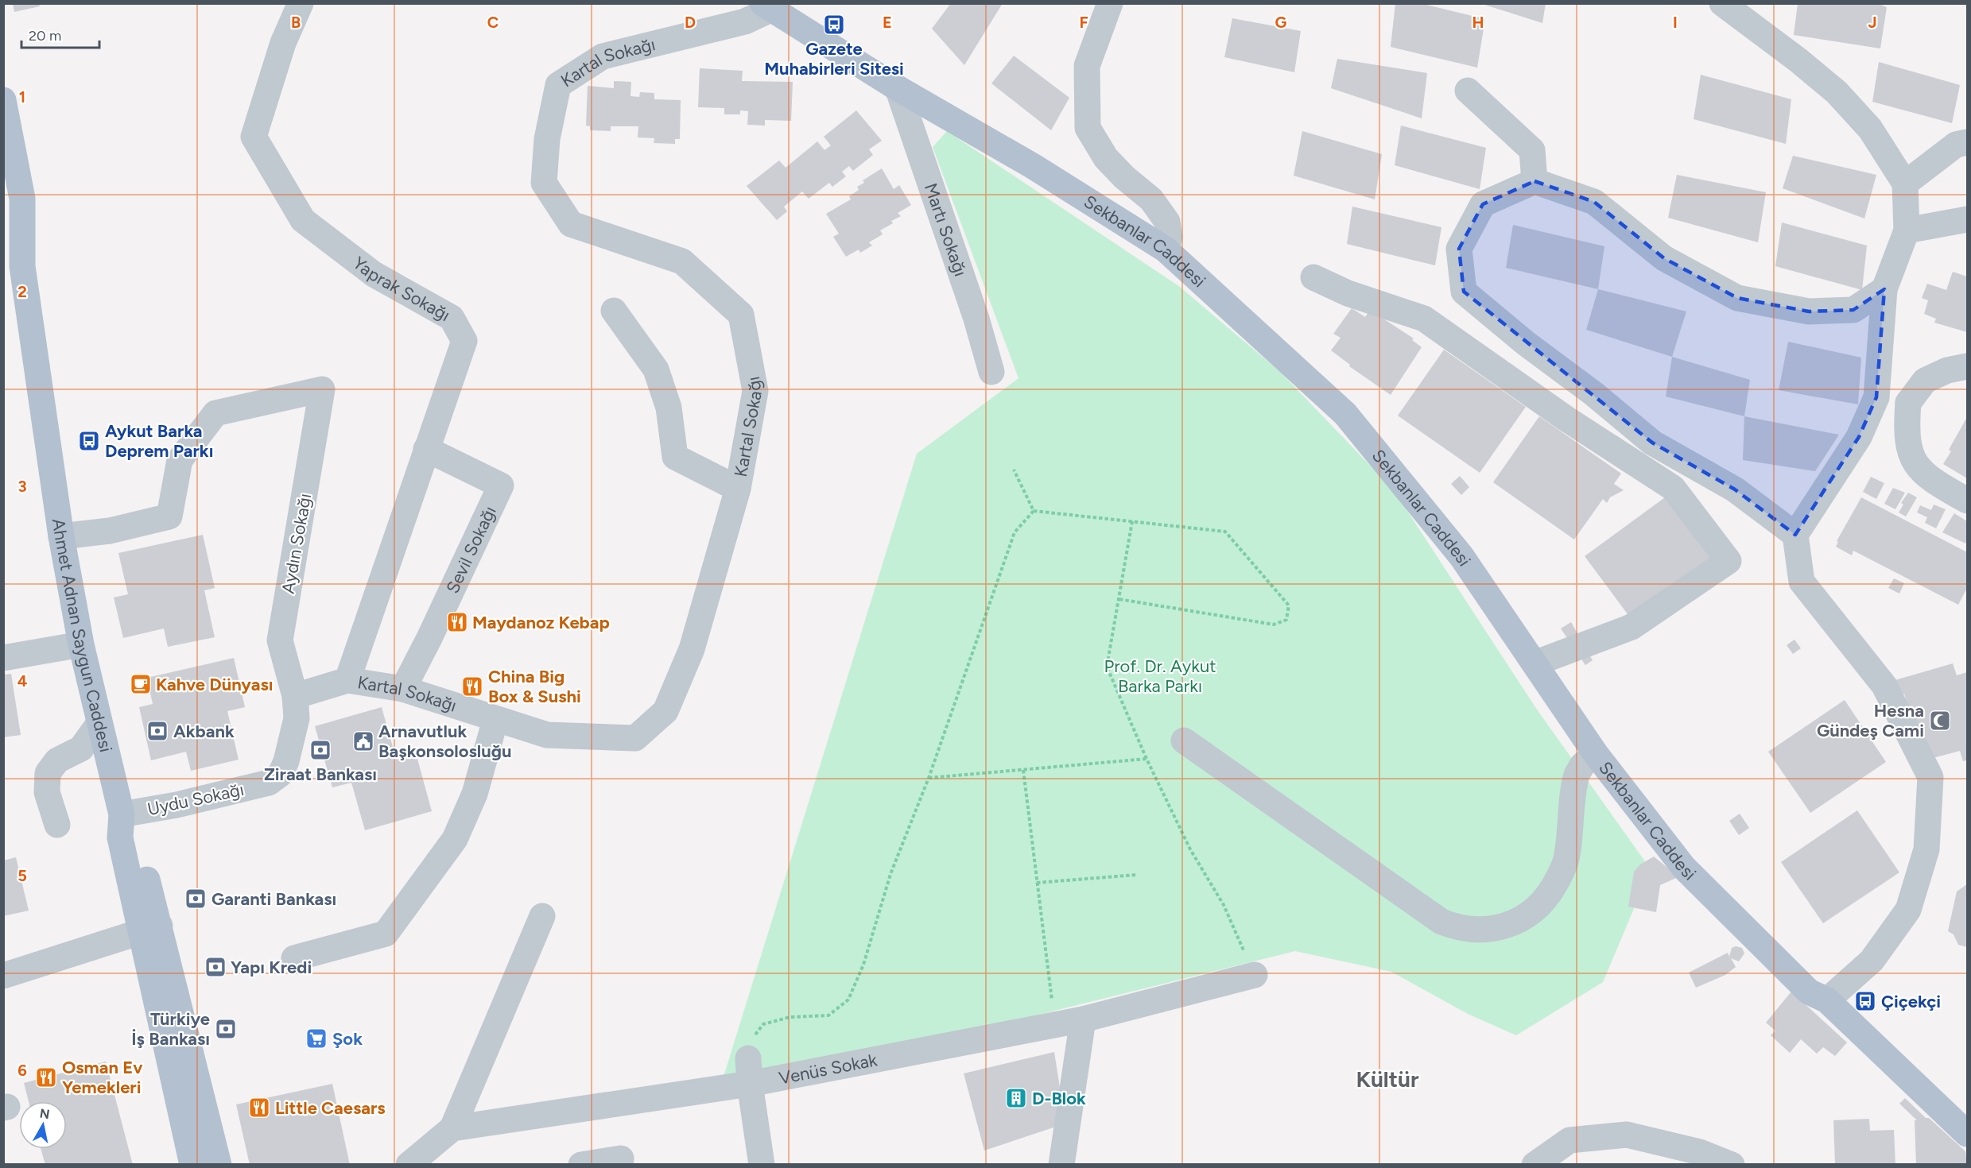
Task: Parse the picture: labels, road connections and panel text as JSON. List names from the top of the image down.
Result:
{
  "streets": {
    "main road": ["Sekbanlar Caddesi", "Ahmet Adnan Saygun Caddesi"],
    "street": [
      "Kartal Sokağı",
      "Martı Sokağı",
      "Yaprak Sokağı",
      "Aydın Sokağı",
      "Sevil Sokağı",
      "Uydu Sokağı",
      "Venüs Sokak"
    ]
  },
  "crossings": [
    ["Kartal Sokağı", "Sekbanlar Caddesi"],
    ["Kartal Sokağı", "Yaprak Sokağı"],
    ["Kartal Sokağı", "Aydın Sokağı"],
    ["Kartal Sokağı", "Sevil Sokağı"],
    ["Kartal Sokağı", "Uydu Sokağı"],
    ["Martı Sokağı", "Sekbanlar Caddesi"],
    ["Yaprak Sokağı", "Sevil Sokağı"],
    ["Aydın Sokağı", "Ahmet Adnan Saygun Caddesi"],
    ["Aydın Sokağı", "Uydu Sokağı"],
    ["Ahmet Adnan Saygun Caddesi", "Uydu Sokağı"]
  ],
  "districts": ["Kültür"],
  "parks": ["Prof. Dr. Aykut Barka Parkı"],
  "places": {
    "bus stop": ["Gazete Muhabirleri Sitesi", "Aykut Barka Deprem Parkı", "Çiçekçi"],
    "restaurant": [
      "Maydanoz Kebap",
      "China Big Box & Sushi",
      "Osman Ev Yemekleri",
      "Little Caesars"
    ],
    "cafe": ["Kahve Dünyası"],
    "mosque": ["Hesna Gündeş Cami"],
    "bank": [
      "Akbank",
      "Ziraat Bankası",
      "Garanti Bankası",
      "Yapı Kredi",
      "Türkiye İş Bankası"
    ],
    "public building": ["Arnavutluk Başkonsolosluğu"],
    "supermarket": ["Şok"],
    "building": ["D-Blok"]
  },
  "scale_bar": "20 m",
  "north": "top",
  "grid": {
    "columns": [
      "B",
      "C",
      "D",
      "E",
      "F",
      "G",
      "H",
      "I",
      "J"
    ],
    "rows": [
      "1",
      "2",
      "3",
      "4",
      "5",
      "6"
    ]
  }
}
